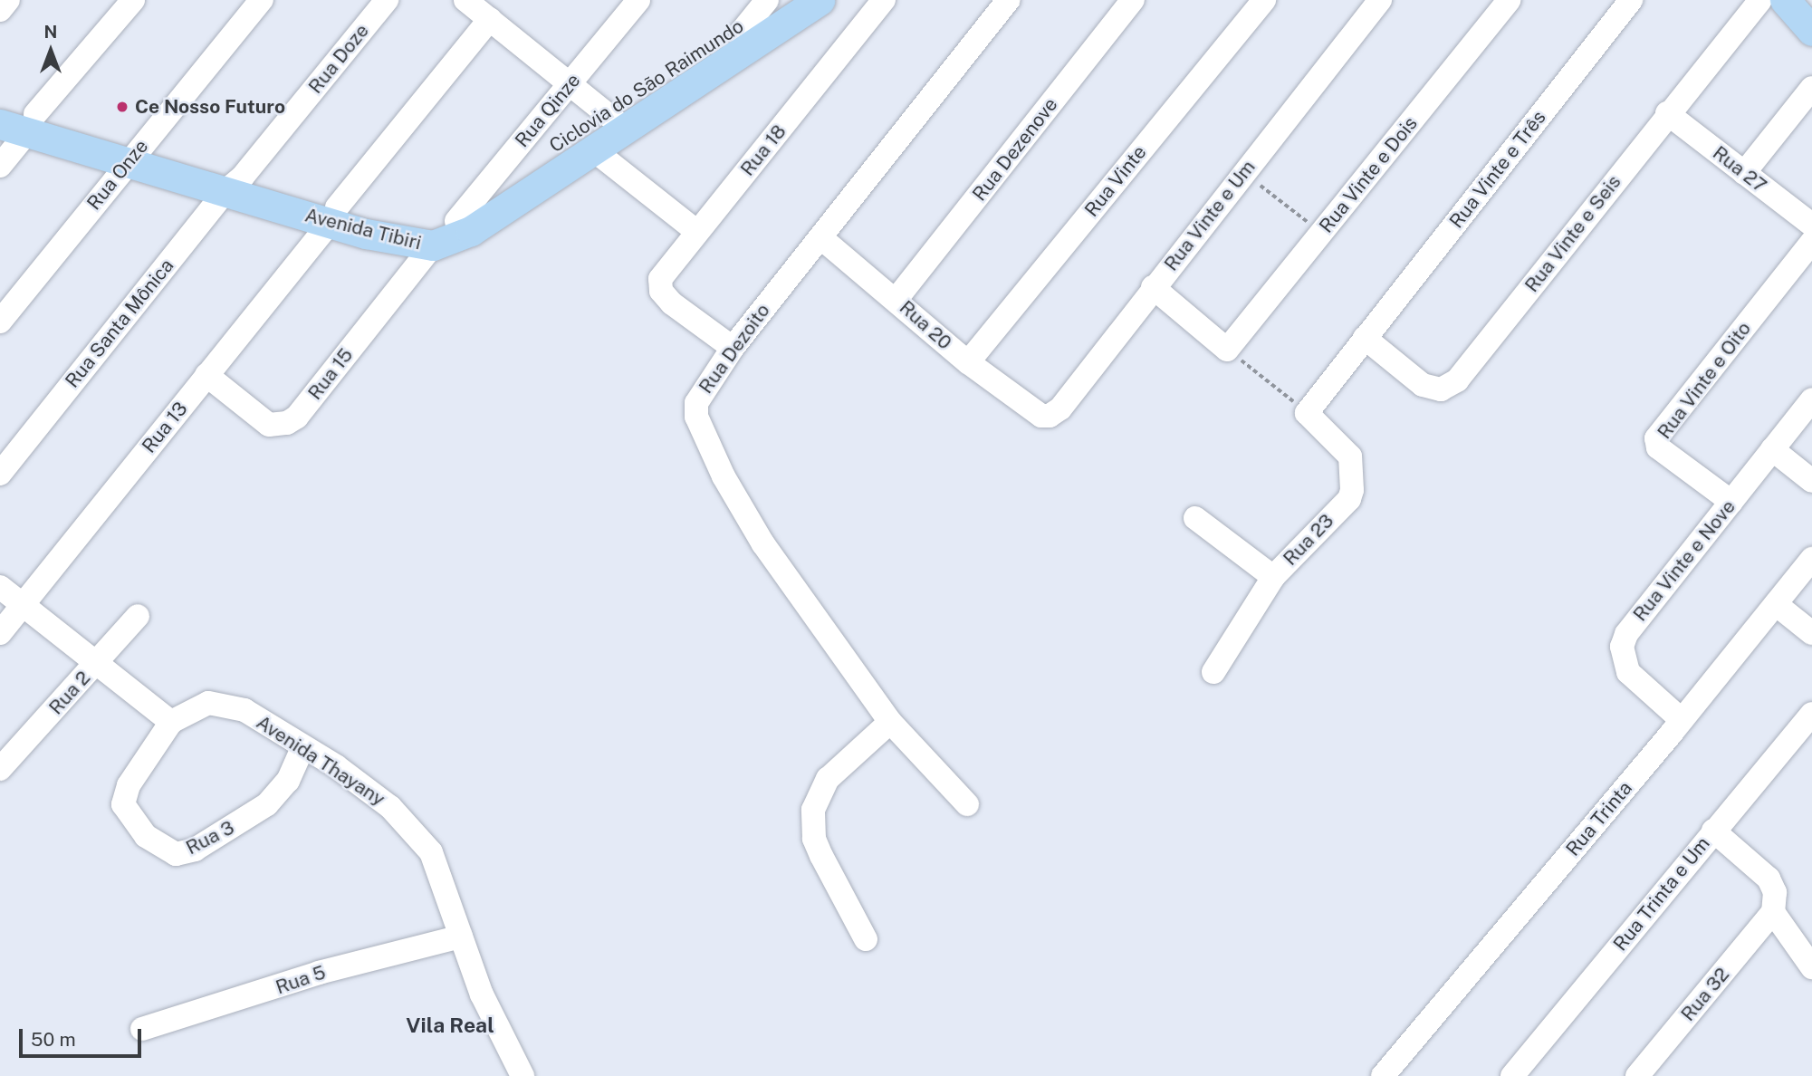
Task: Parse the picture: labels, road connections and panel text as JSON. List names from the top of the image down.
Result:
{
  "streets": {
    "main road": ["Avenida Tibiri"],
    "street": [
      "Rua Doze",
      "Rua Qinze",
      "Rua Dezenove",
      "Rua 18",
      "Rua Vinte e Três",
      "Rua 27",
      "Rua Onze",
      "Rua Vinte e Dois",
      "Rua Vinte",
      "Rua Vinte e Um",
      "Rua Vinte e Seis",
      "Rua Santa Mônica",
      "Rua 20",
      "Rua Dezoito",
      "Rua 15",
      "Rua Vinte e Oito",
      "Rua 13",
      "Rua 23",
      "Rua Vinte e Nove",
      "Rua 2",
      "Avenida Thayany",
      "Rua Trinta",
      "Rua 3",
      "Rua Trinta e Um",
      "Rua 5",
      "Rua 32"
    ]
  },
  "crossings": [
    ["Rua Doze", "Avenida Tibiri"],
    ["Rua Doze", "Rua Santa Mônica"],
    ["Rua Qinze", "Avenida Tibiri"],
    ["Rua Dezenove", "Rua 20"],
    ["Rua 18", "Rua Dezoito"],
    ["Rua Vinte e Três", "Rua Vinte e Seis"],
    ["Rua 27", "Rua Vinte e Seis"],
    ["Rua Onze", "Avenida Tibiri"],
    ["Rua Vinte", "Rua 20"],
    ["Rua Vinte e Um", "Rua 20"],
    ["Avenida Tibiri", "Rua Santa Mônica"],
    ["Avenida Tibiri", "Rua 15"],
    ["Avenida Tibiri", "Rua 13"],
    ["Rua 20", "Rua Dezoito"],
    ["Rua 15", "Rua 13"],
    ["Rua Vinte e Oito", "Rua Vinte e Nove"],
    ["Rua Vinte e Nove", "Rua Trinta"],
    ["Avenida Thayany", "Rua 3"],
    ["Avenida Thayany", "Rua 5"]
  ],
  "districts": ["Vila Real"],
  "places": ["Ce Nosso Futuro"],
  "scale_bar": "50 m",
  "north": "top"
}
